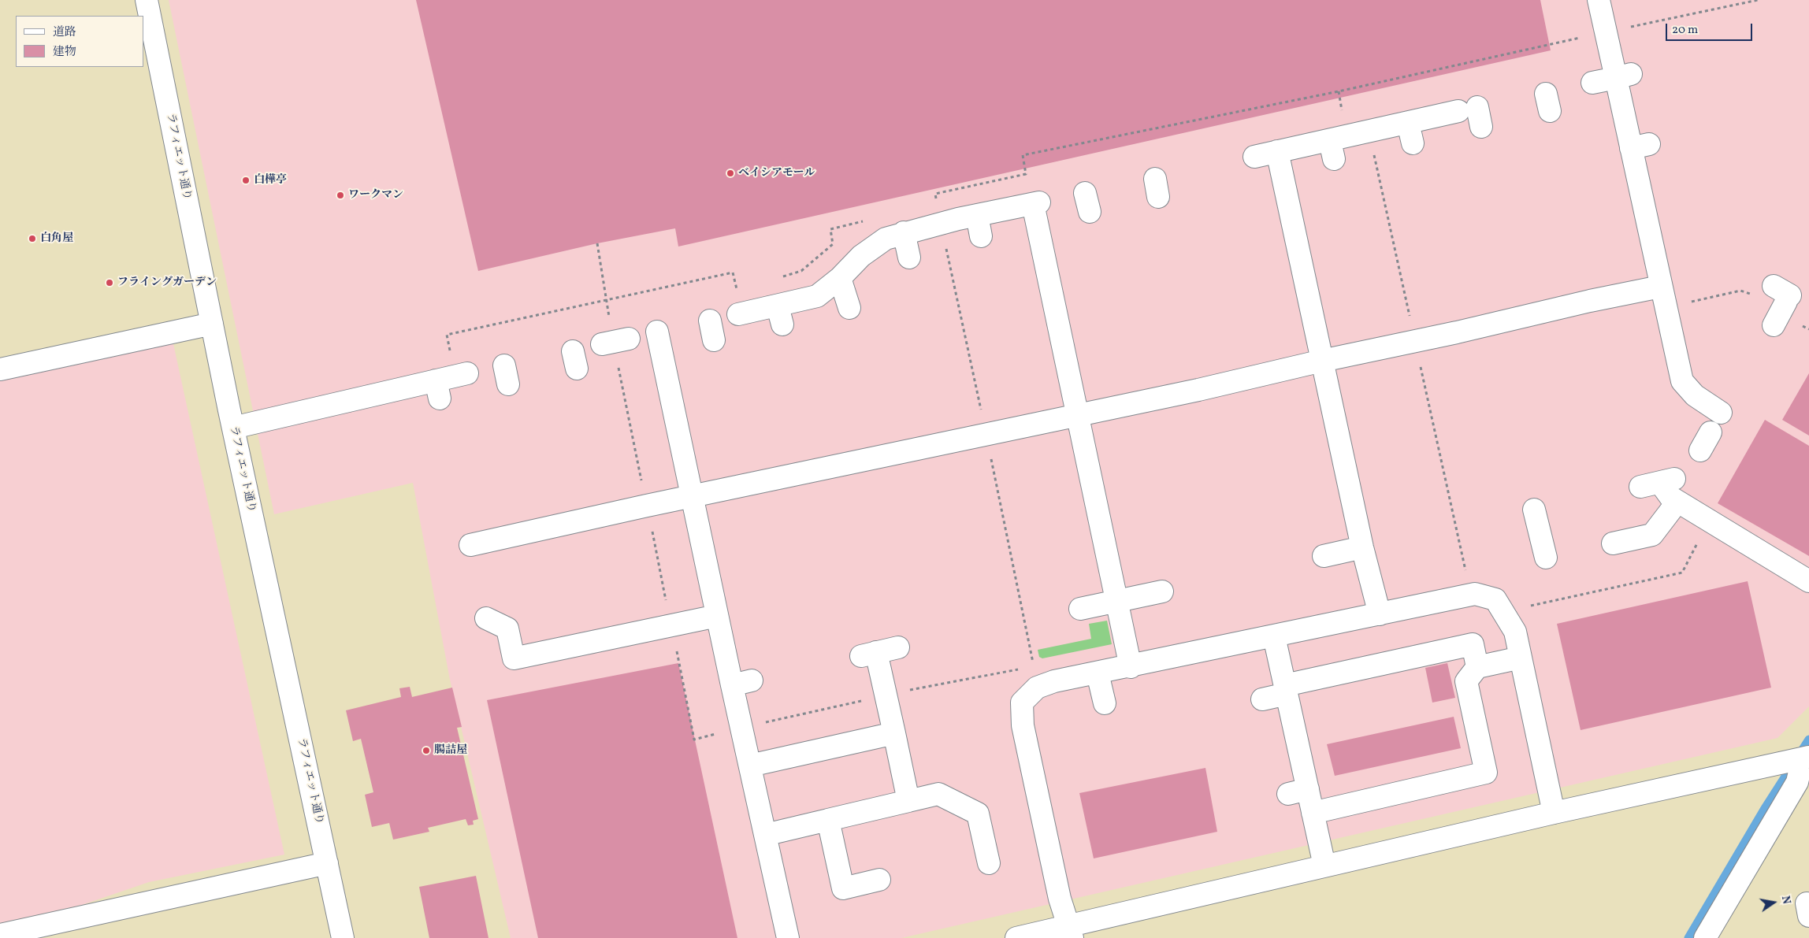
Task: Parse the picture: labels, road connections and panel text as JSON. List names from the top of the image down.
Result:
{
  "streets": {
    "street": ["ラフィエット通り"]
  },
  "places": [
    "ベイシアモール",
    "白樺亭",
    "ワークマン",
    "白角屋",
    "フライングガーデン",
    "腸詰屋"
  ],
  "legend": ["道路", "建物"],
  "scale_bar": "20 m",
  "north": "right"
}
